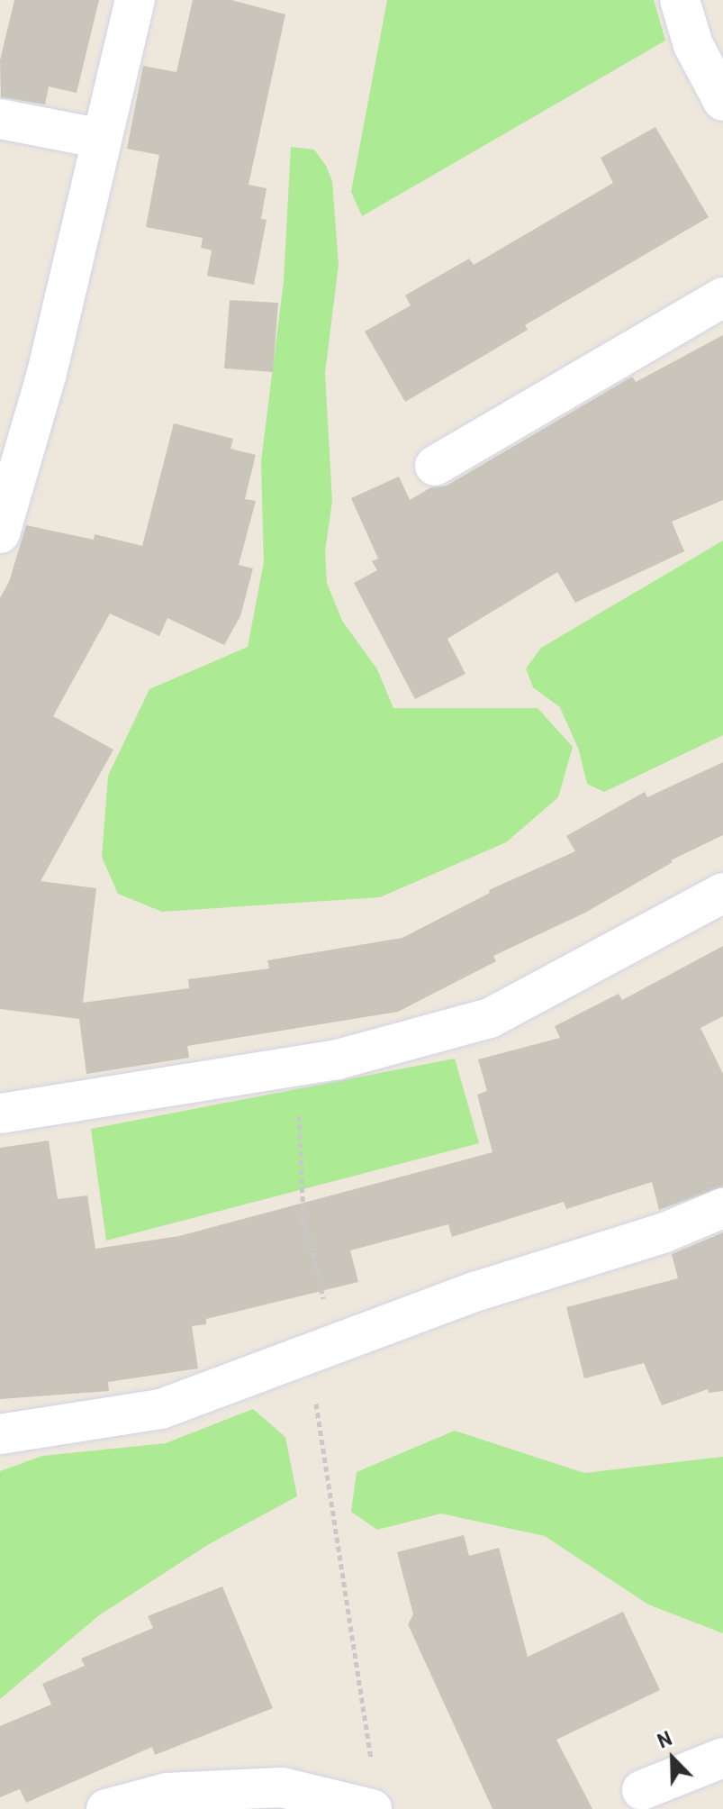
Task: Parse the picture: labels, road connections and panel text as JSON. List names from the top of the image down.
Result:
{
  "north": "top left"
}
